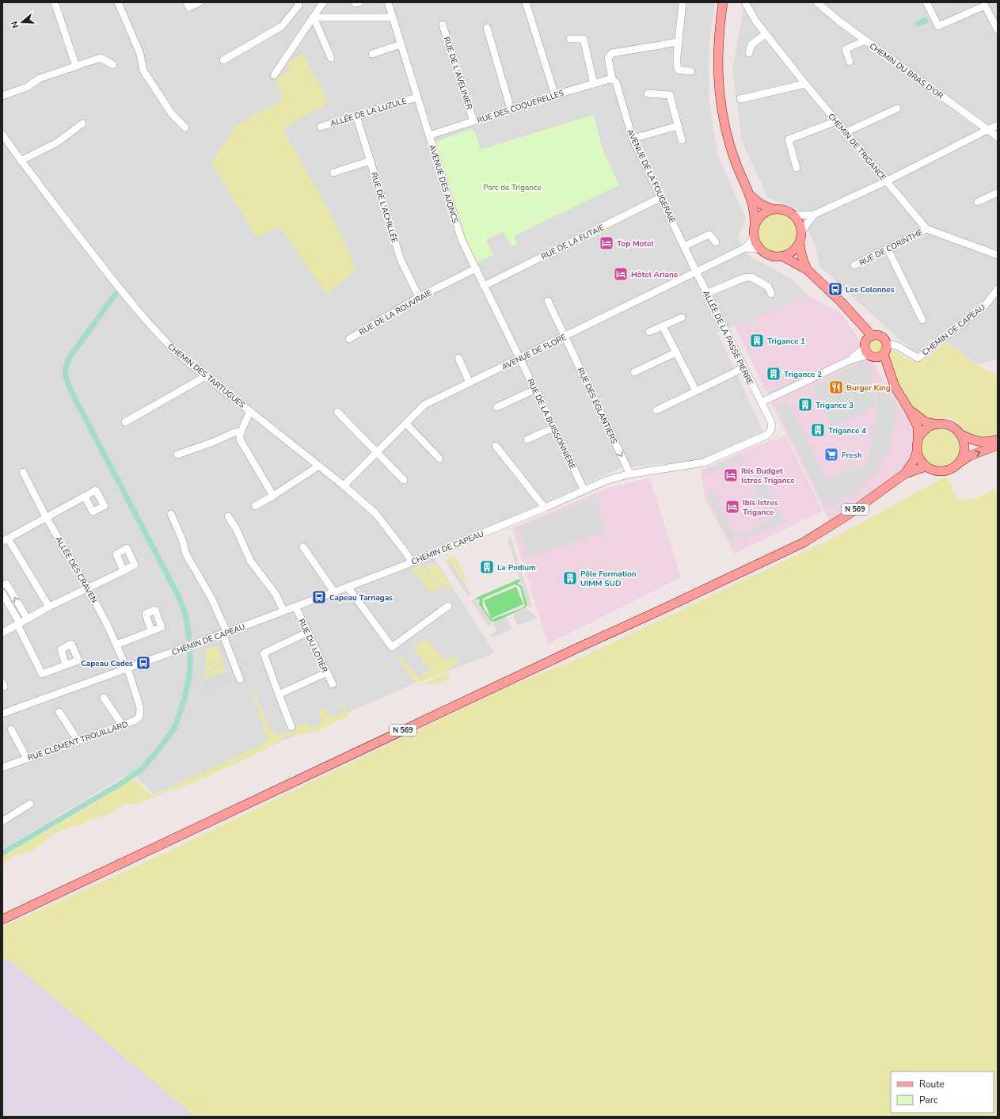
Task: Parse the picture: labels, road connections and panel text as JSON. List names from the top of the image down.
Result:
{
  "streets": {
    "main road": ["N 569"],
    "street": [
      "CHEMIN DU BRAS D'OR",
      "RUE DE L'AVELINIER",
      "RUE DES COQUERELLES",
      "ALLÉE DE LA LUZULE",
      "CHEMIN DE TRIGANCE",
      "AVENUE DE LA FOUGERAIE",
      "AVENUE DES AJONCS",
      "RUE DE L'ACHILLÉE",
      "RUE DE LA FUTAIE",
      "RUE DE CORINTHE",
      "RUE DE LA ROUVRAIE",
      "CHEMIN DE CAPEAU",
      "ALLÉE DE LA PASSE PIERRE",
      "AVENUE DE FLORE",
      "CHEMIN DES TARTUGUES",
      "RUE DES ÉGLANTIERS",
      "RUE DE LA BUISSONNIÈRE",
      "ALLÉE DES CRAVEN",
      "RUE DU LOTIER",
      "RUE CLÉMENT TROUILLARD"
    ]
  },
  "crossings": [
    ["RUE DE L'AVELINIER", "RUE DES COQUERELLES"],
    ["RUE DES COQUERELLES", "AVENUE DE LA FOUGERAIE"],
    ["RUE DES COQUERELLES", "AVENUE DES AJONCS"],
    ["ALLÉE DE LA LUZULE", "AVENUE DES AJONCS"],
    ["ALLÉE DE LA LUZULE", "RUE DE L'ACHILLÉE"],
    ["CHEMIN DE TRIGANCE", "RUE DE CORINTHE"],
    ["AVENUE DE LA FOUGERAIE", "RUE DE LA FUTAIE"],
    ["AVENUE DE LA FOUGERAIE", "ALLÉE DE LA PASSE PIERRE"],
    ["AVENUE DE LA FOUGERAIE", "AVENUE DE FLORE"],
    ["AVENUE DES AJONCS", "RUE DE LA FUTAIE"],
    ["AVENUE DES AJONCS", "RUE DE LA ROUVRAIE"],
    ["AVENUE DES AJONCS", "AVENUE DE FLORE"],
    ["AVENUE DES AJONCS", "RUE DE LA BUISSONNIÈRE"],
    ["RUE DE L'ACHILLÉE", "RUE DE LA ROUVRAIE"],
    ["CHEMIN DE CAPEAU", "ALLÉE DE LA PASSE PIERRE"],
    ["CHEMIN DE CAPEAU", "CHEMIN DES TARTUGUES"],
    ["CHEMIN DE CAPEAU", "RUE DES ÉGLANTIERS"],
    ["CHEMIN DE CAPEAU", "RUE DE LA BUISSONNIÈRE"],
    ["CHEMIN DE CAPEAU", "ALLÉE DES CRAVEN"],
    ["CHEMIN DE CAPEAU", "RUE DU LOTIER"],
    ["CHEMIN DE CAPEAU", "RUE CLÉMENT TROUILLARD"],
    ["ALLÉE DE LA PASSE PIERRE", "AVENUE DE FLORE"],
    ["AVENUE DE FLORE", "CHEMIN DES TARTUGUES"],
    ["AVENUE DE FLORE", "RUE DES ÉGLANTIERS"],
    ["AVENUE DE FLORE", "RUE DE LA BUISSONNIÈRE"],
    ["ALLÉE DES CRAVEN", "RUE CLÉMENT TROUILLARD"]
  ],
  "one_way": ["RUE DES ÉGLANTIERS"],
  "parks": ["Parc de Trigance"],
  "places": {
    "hotel": [
      "Top Motel",
      "Hôtel Ariane",
      "Ibis Budget Istres Trigance",
      "Ibis Istres Trigance"
    ],
    "bus stop": ["Les Colonnes", "Capeau Tarnagas", "Capeau Cades"],
    "building": [
      "Trigance 1",
      "Trigance 2",
      "Trigance 3",
      "Trigance 4",
      "Le Podium",
      "Pôle Formation UIMM SUD"
    ],
    "restaurant": ["Burger King"],
    "supermarket": ["Fresh"]
  },
  "legend": ["Route", "Parc"],
  "north": "left"
}
